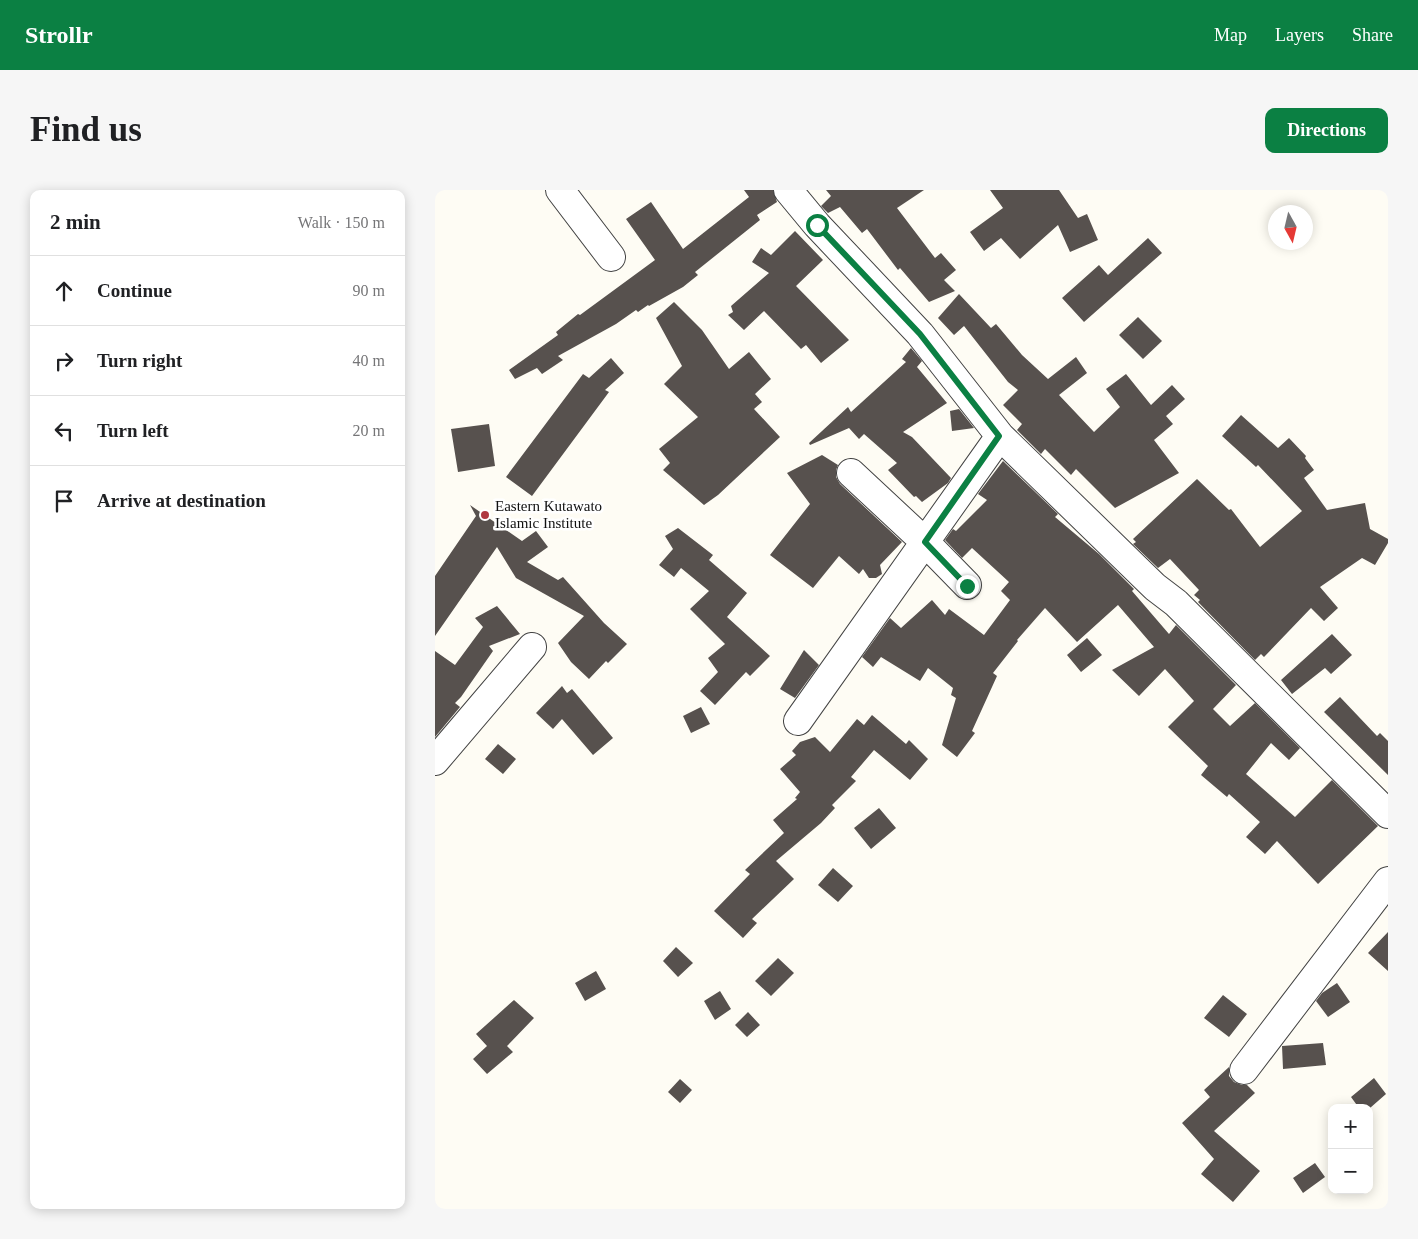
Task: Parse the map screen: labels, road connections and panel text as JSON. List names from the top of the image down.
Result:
{
  "places": ["Eastern Kutawato Islamic Institute"],
  "north": "bottom",
  "page": {
    "header": "Strollr",
    "nav": ["Map", "Layers", "Share"],
    "buttons": "Directions",
    "title": "Find us",
    "heading": ["2 min", "Walk · 150 m"],
    "list": [
      ["Continue", "90 m"],
      ["Turn right", "40 m"],
      ["Turn left", "20 m"],
      "Arrive at destination"
    ],
    "map_buttons": ["+", "−"]
  }
}
